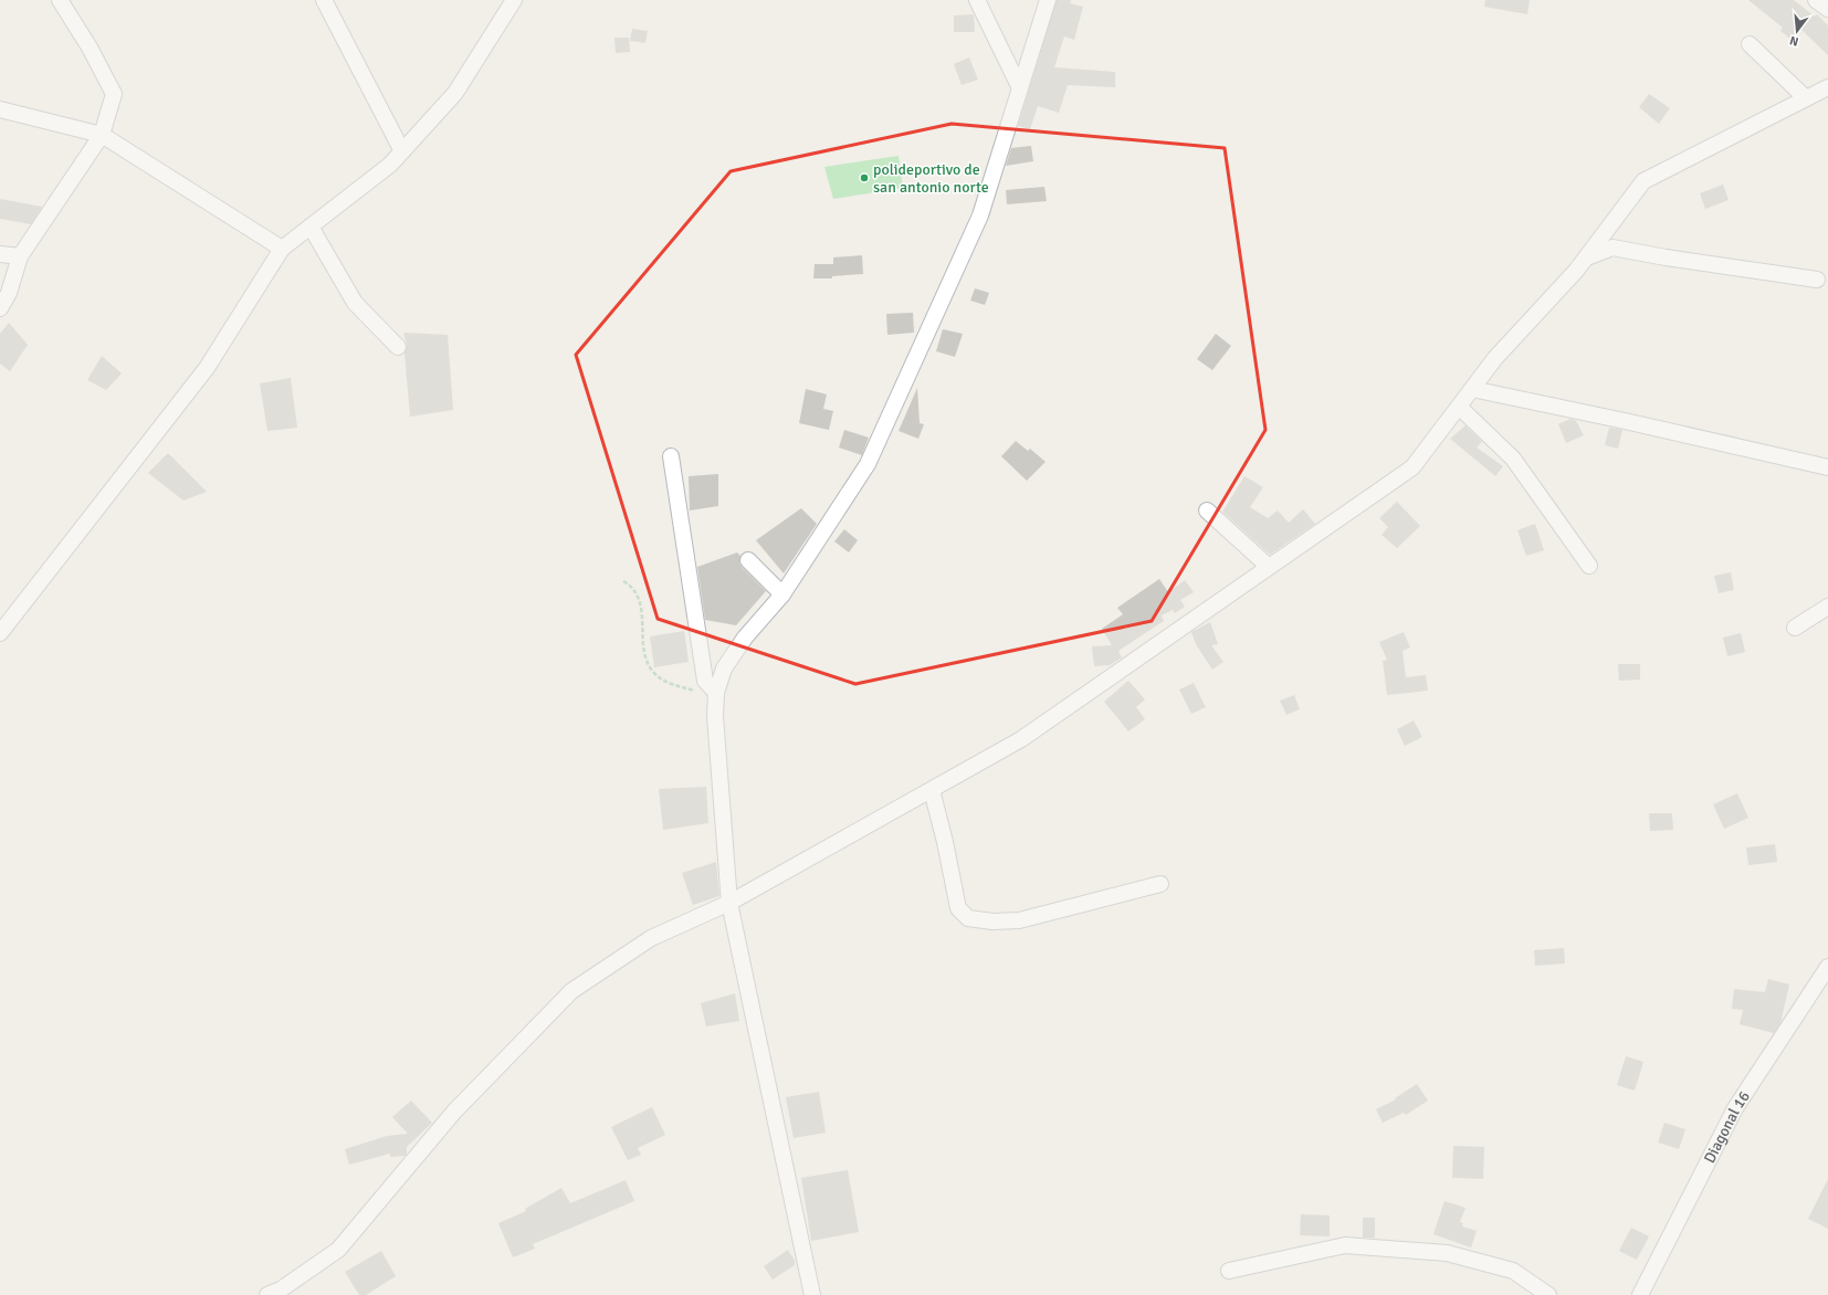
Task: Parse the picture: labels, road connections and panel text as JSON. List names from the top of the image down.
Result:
{
  "streets": {
    "street": ["Diagonal 16"]
  },
  "places": ["polideportivo de san antonio norte"],
  "north": "bottom"
}
